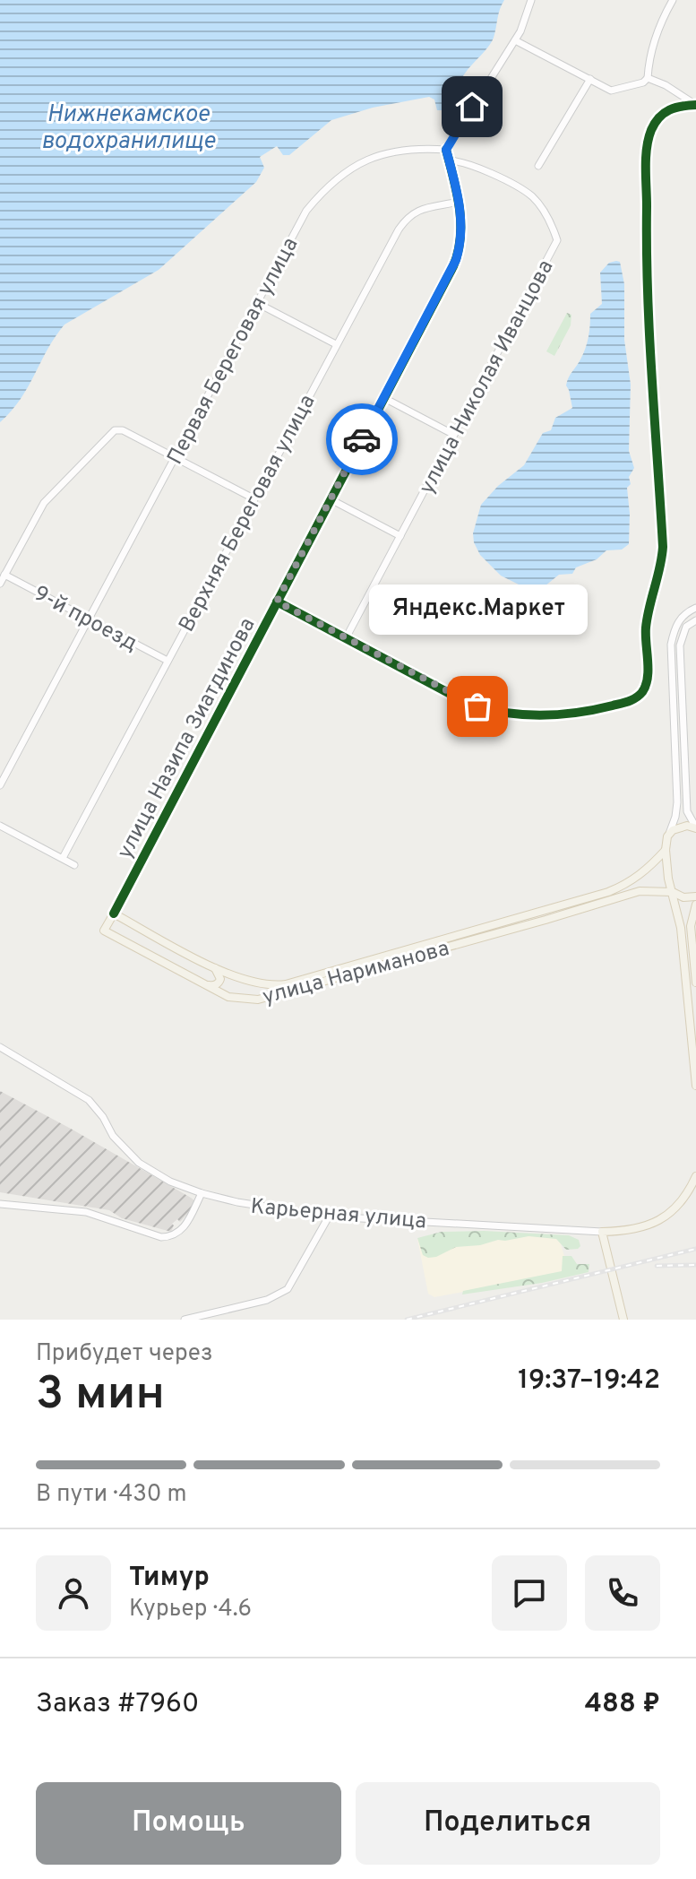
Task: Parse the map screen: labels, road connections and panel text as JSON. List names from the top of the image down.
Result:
{
  "streets": {
    "main road": ["улица Нариманова"],
    "street": [
      "Первая Береговая улица",
      "улица Николая Иванцова",
      "Верхняя Береговая улица",
      "9-й проезд",
      "улица Назипа Зиатдинова",
      "Карьерная улица"
    ]
  },
  "crossings": [
    ["Первая Береговая улица", "9-й проезд"],
    ["Первая Береговая улица", "улица Назипа Зиатдинова"],
    ["улица Николая Иванцова", "улица Назипа Зиатдинова"],
    ["Верхняя Береговая улица", "9-й проезд"],
    ["Верхняя Береговая улица", "улица Назипа Зиатдинова"],
    ["улица Назипа Зиатдинова", "улица Нариманова"]
  ],
  "water": ["Нижнекамское водохранилище"],
  "places": ["Яндекс.Маркет"],
  "page": {
    "bubble": "Яндекс.Маркет",
    "heading": ["3 мин", "Прибудет через", "19:37–19:42"],
    "panel": [
      "Тимур",
      "Курьер · 4.6",
      "Заказ #7960",
      "488 ₽"
    ],
    "bar": "В пути · 430 m",
    "buttons": ["Помощь", "Поделиться"]
  }
}
